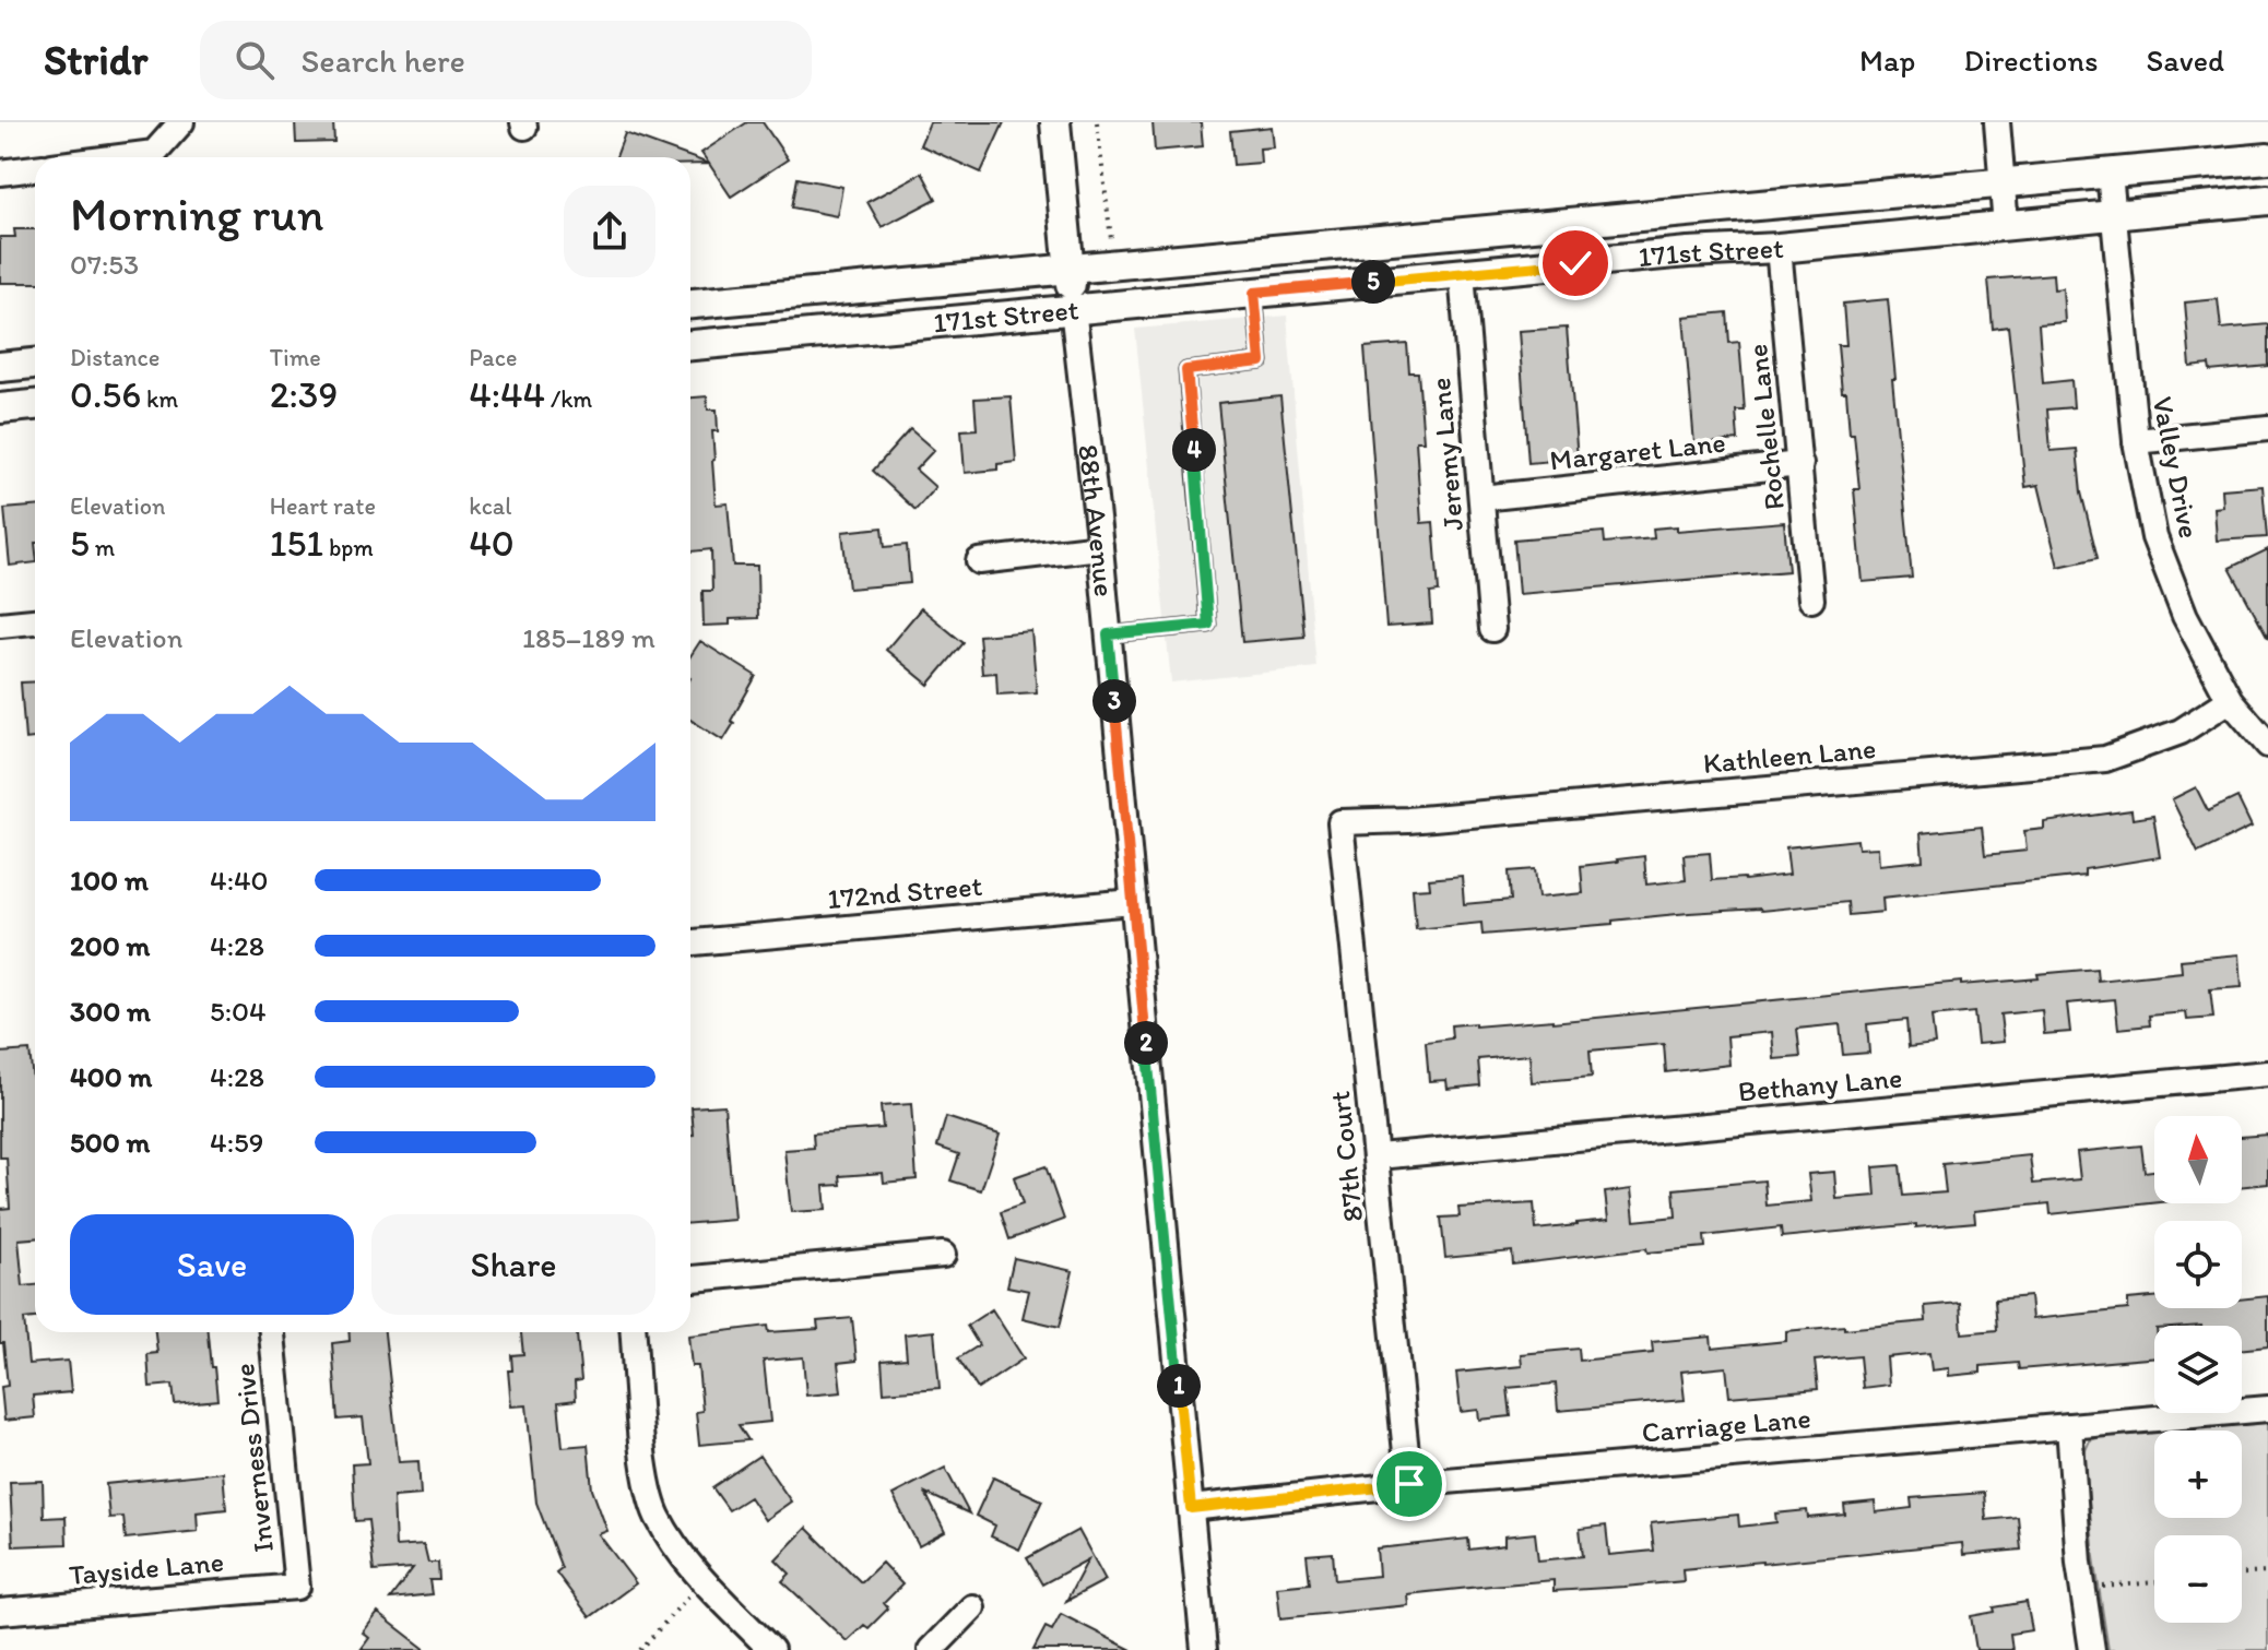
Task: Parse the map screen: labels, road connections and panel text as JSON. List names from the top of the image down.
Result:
{
  "streets": {
    "street": [
      "171st Street",
      "Rochelle Lane",
      "Margaret Lane",
      "Jeremy Lane",
      "Valley Drive",
      "88th Avenue",
      "Kathleen Lane",
      "172nd Street",
      "Bethany Lane",
      "87th Court",
      "Carriage Lane",
      "Inverness Drive",
      "Tayside Lane"
    ]
  },
  "crossings": [
    ["171st Street", "Rochelle Lane"],
    ["171st Street", "Jeremy Lane"],
    ["171st Street", "Valley Drive"],
    ["171st Street", "88th Avenue"],
    ["Rochelle Lane", "Margaret Lane"],
    ["Margaret Lane", "Jeremy Lane"],
    ["Valley Drive", "Kathleen Lane"],
    ["88th Avenue", "172nd Street"],
    ["88th Avenue", "Carriage Lane"],
    ["Kathleen Lane", "87th Court"],
    ["Bethany Lane", "87th Court"],
    ["87th Court", "Carriage Lane"],
    ["Inverness Drive", "Tayside Lane"]
  ],
  "north": "top",
  "page": {
    "header": "Stridr",
    "search": "Search here",
    "nav": ["Map", "Directions", "Saved"],
    "heading": ["Morning run", "07:53"],
    "pins": [
      "5",
      "4",
      "3",
      "2",
      "1"
    ],
    "stats": [
      ["Distance", "0.56 km"],
      ["Time", "2:39"],
      ["Pace", "4:44 /km"],
      ["Elevation", "5 m"],
      ["Heart rate", "151 bpm"],
      ["kcal", "40"]
    ],
    "chart": ["Elevation", "185–189 m"],
    "list": [
      {
        "name": "100 m",
        "note": "4:40"
      },
      {
        "name": "200 m",
        "note": "4:28"
      },
      {
        "name": "300 m",
        "note": "5:04"
      },
      {
        "name": "400 m",
        "note": "4:28"
      },
      {
        "name": "500 m",
        "note": "4:59"
      }
    ],
    "map_buttons": ["+", "−"],
    "buttons": ["Save", "Share"]
  }
}
